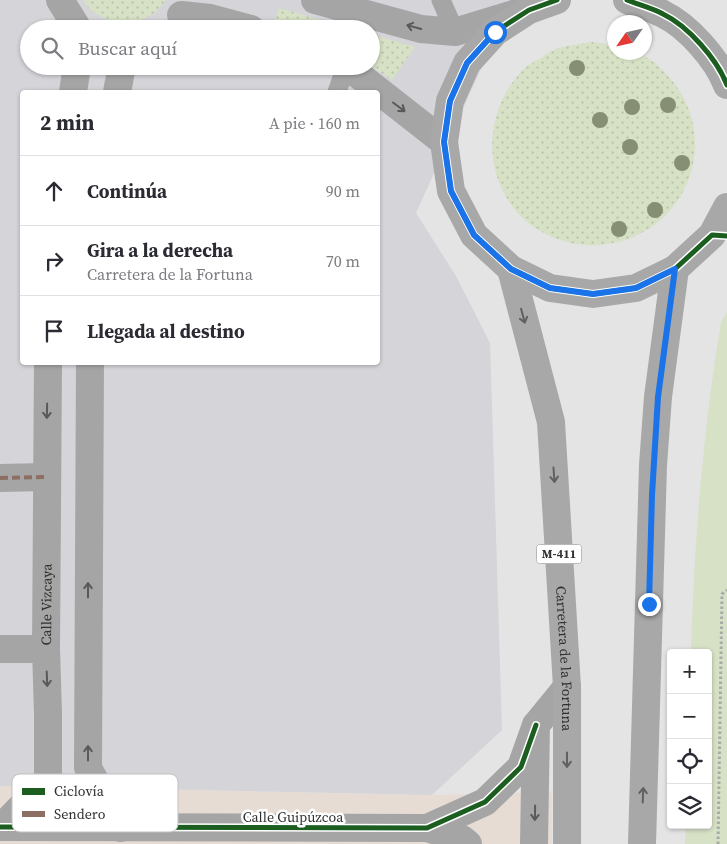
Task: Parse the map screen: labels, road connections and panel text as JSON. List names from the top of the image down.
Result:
{
  "streets": {
    "main road": ["M-411", "Carretera de la Fortuna"],
    "street": ["Calle Vizcaya", "Calle Guipúzcoa"]
  },
  "crossings": [
    ["Carretera de la Fortuna", "Calle Guipúzcoa"]
  ],
  "legend": ["Ciclovía", "Sendero"],
  "north": "bottom left",
  "page": {
    "search": "Buscar aquí",
    "heading": ["2 min", "A pie · 160 m"],
    "list": [
      ["Continúa", "90 m"],
      ["Gira a la derecha", "Carretera de la Fortuna", "70 m"],
      "Llegada al destino"
    ],
    "map_buttons": ["+", "−"]
  }
}
